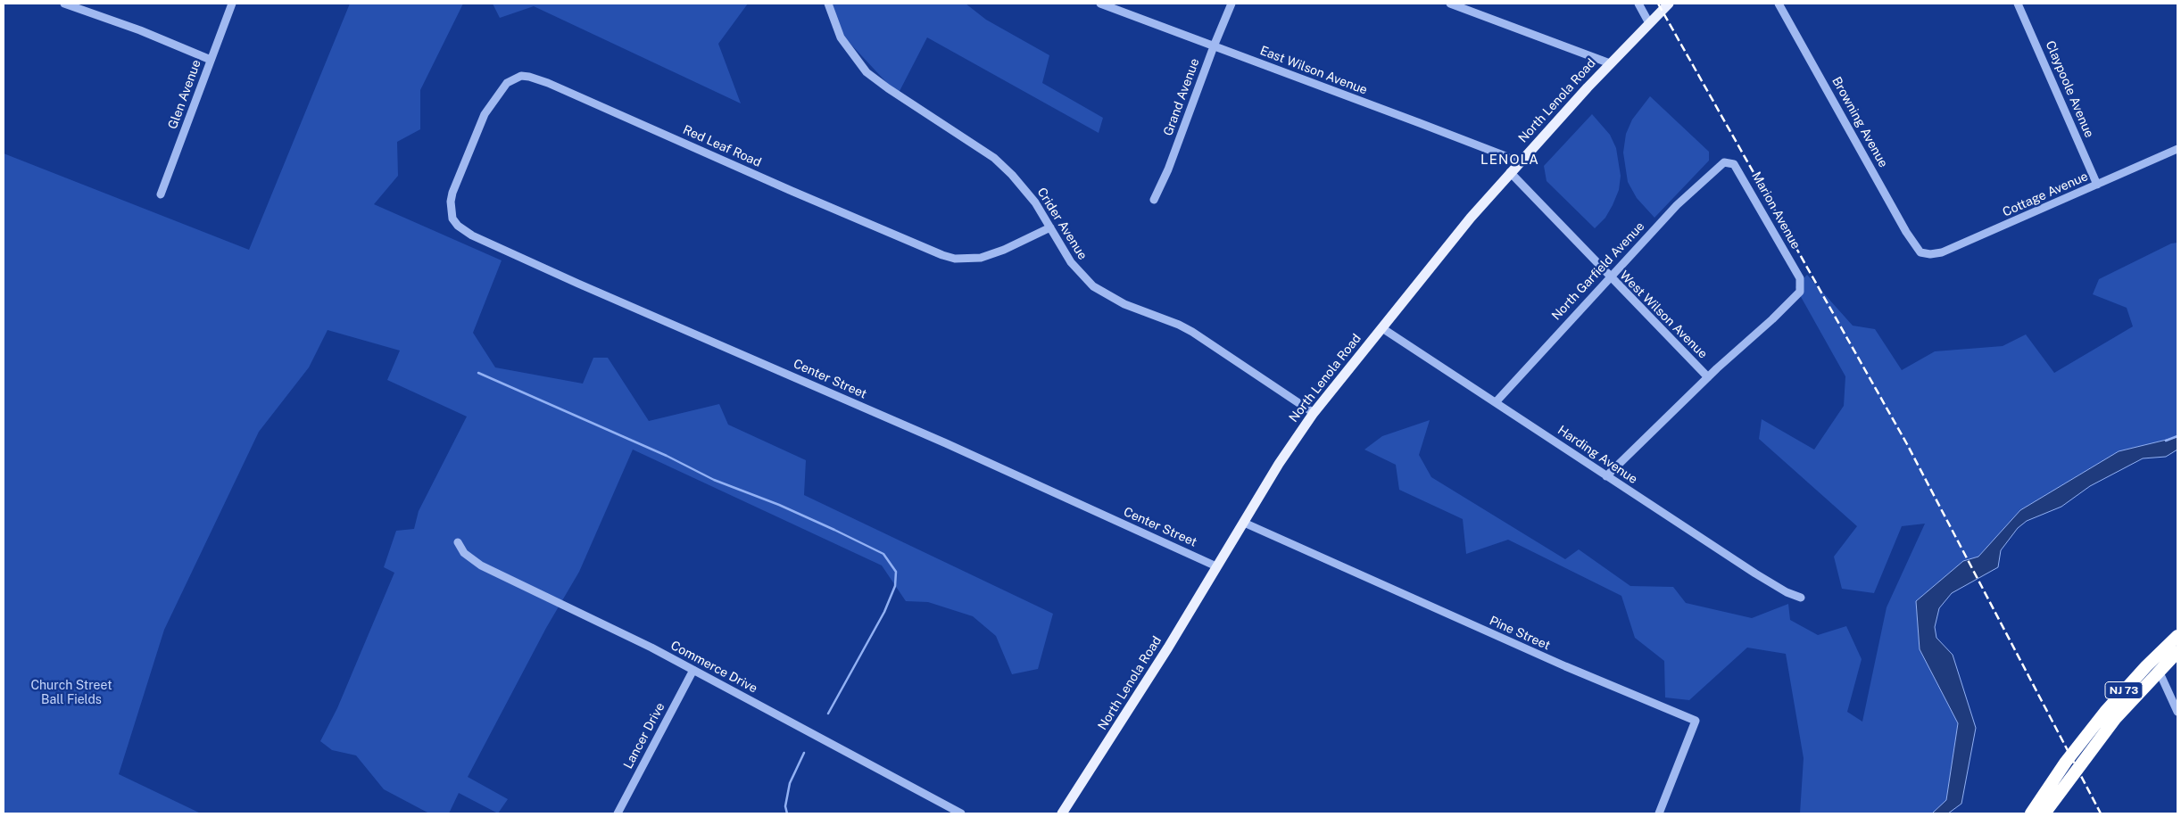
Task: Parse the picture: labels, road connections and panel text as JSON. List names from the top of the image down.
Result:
{
  "streets": {
    "highway": ["NJ 73"],
    "main road": ["North Lenola Road"],
    "street": [
      "East Wilson Avenue",
      "Claypoole Avenue",
      "Glen Avenue",
      "Grand Avenue",
      "Browning Avenue",
      "Red Leaf Road",
      "Cottage Avenue",
      "Marion Avenue",
      "Crider Avenue",
      "North Garfield Avenue",
      "West Wilson Avenue",
      "Center Street",
      "Harding Avenue",
      "Pine Street",
      "Commerce Drive",
      "Lancer Drive"
    ]
  },
  "crossings": [
    ["East Wilson Avenue", "Grand Avenue"],
    ["East Wilson Avenue", "North Lenola Road"],
    ["Claypoole Avenue", "Cottage Avenue"],
    ["North Lenola Road", "Crider Avenue"],
    ["North Lenola Road", "West Wilson Avenue"],
    ["North Lenola Road", "Center Street"],
    ["North Lenola Road", "Harding Avenue"],
    ["North Lenola Road", "Pine Street"],
    ["Browning Avenue", "Cottage Avenue"],
    ["Red Leaf Road", "Crider Avenue"],
    ["Red Leaf Road", "Center Street"],
    ["Marion Avenue", "North Garfield Avenue"],
    ["Marion Avenue", "West Wilson Avenue"],
    ["North Garfield Avenue", "West Wilson Avenue"],
    ["North Garfield Avenue", "Harding Avenue"],
    ["Commerce Drive", "Lancer Drive"]
  ],
  "districts": ["LENOLA"],
  "parks": ["Church Street Ball Fields"]
}
